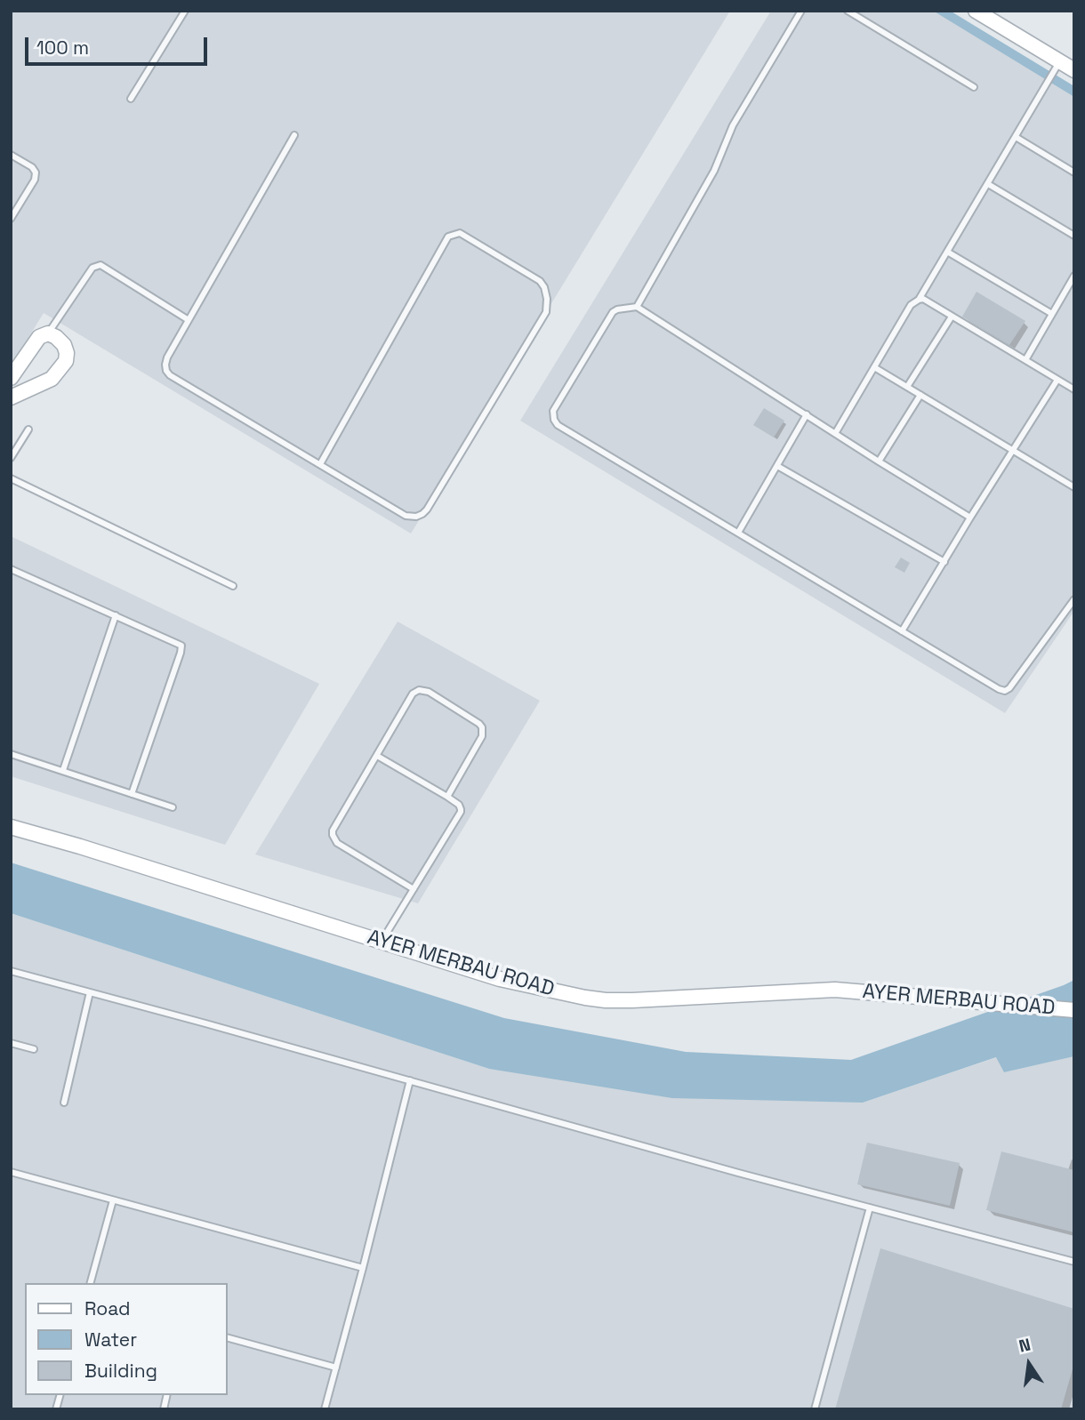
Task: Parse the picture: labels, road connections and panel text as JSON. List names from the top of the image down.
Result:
{
  "streets": {
    "street": ["AYER MERBAU ROAD"]
  },
  "legend": ["Road", "Water", "Building"],
  "scale_bar": "100 m",
  "north": "top"
}
